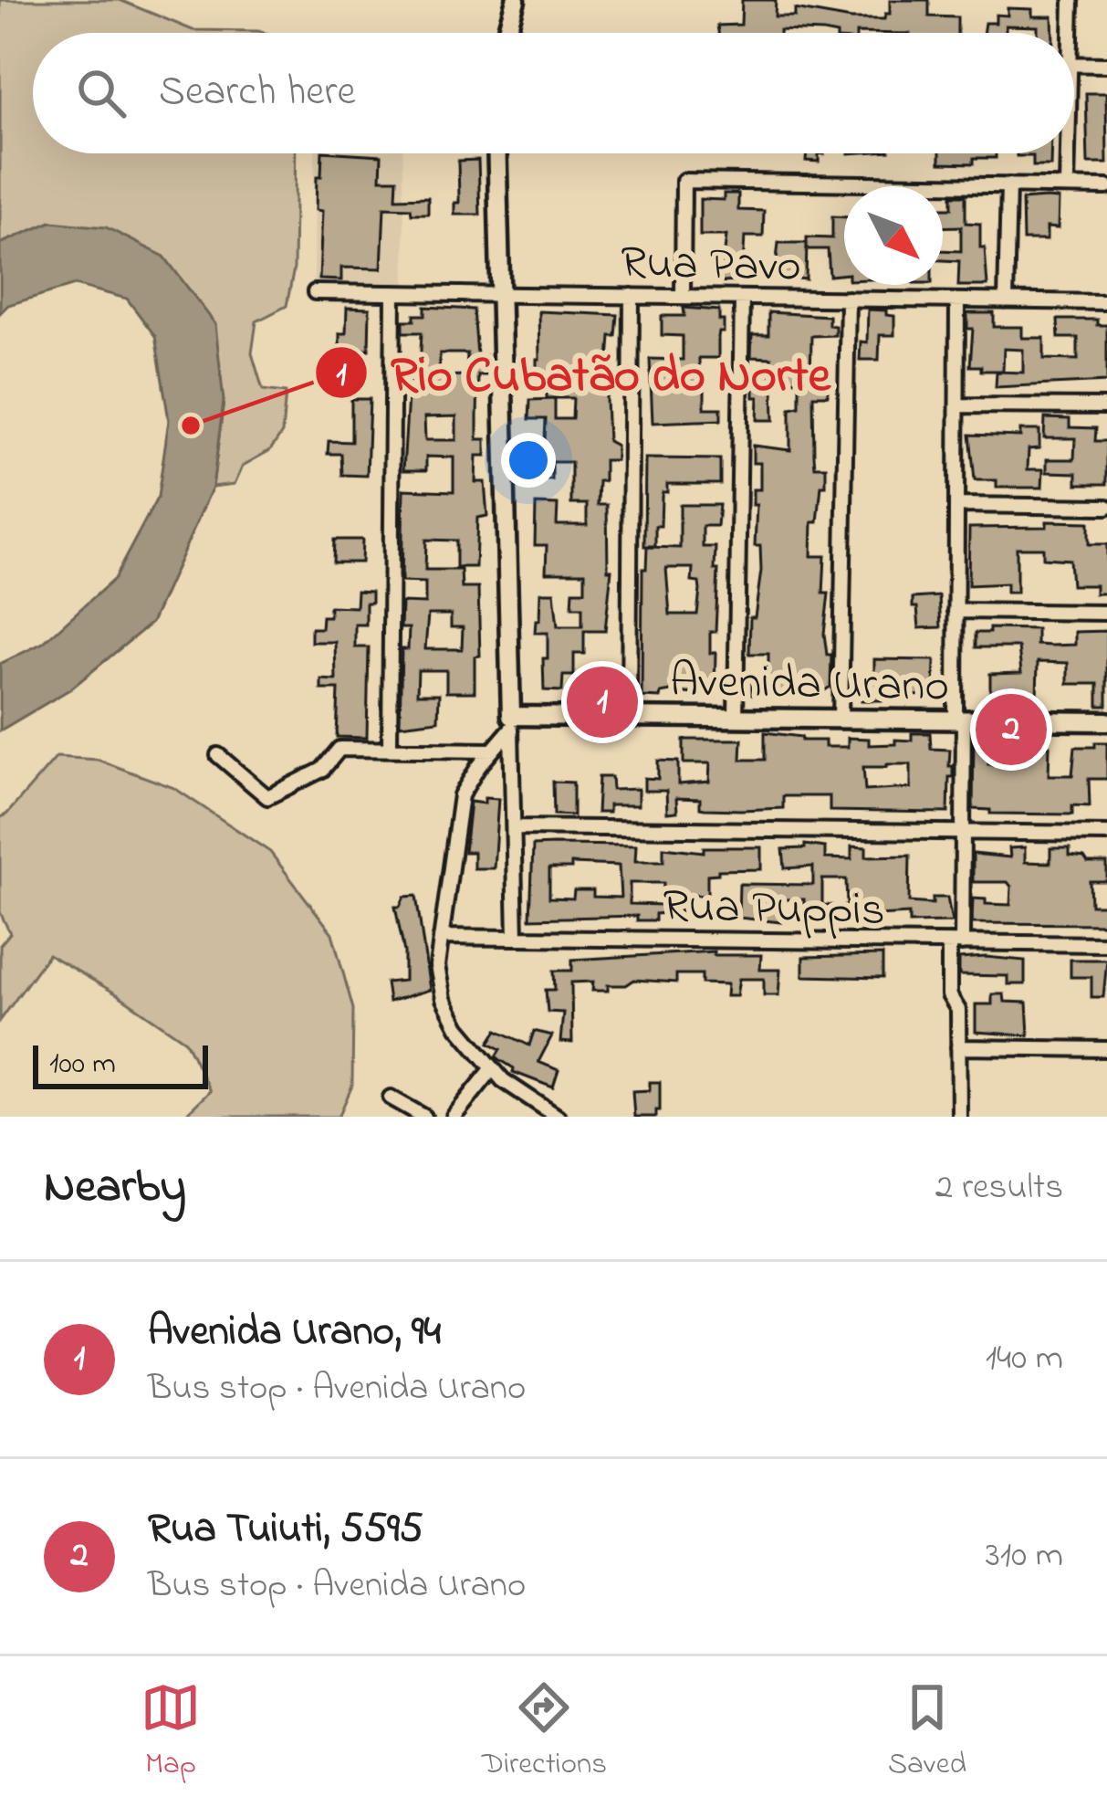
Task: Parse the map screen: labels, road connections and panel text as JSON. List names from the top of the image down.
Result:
{
  "streets": {
    "street": ["Rua Pavo", "Avenida Urano", "Rua Puppis"]
  },
  "places": ["Rio Cubatão do Norte"],
  "scale_bar": "100 m",
  "north": "bottom right",
  "page": {
    "search": "Search here",
    "pins": ["1", "2"],
    "scale": "100 m",
    "heading": ["Nearby", "2 results"],
    "list": [
      {
        "mark": "1",
        "name": "Avenida Urano, 94",
        "note": "Bus stop · Avenida Urano",
        "value": "140 m"
      },
      {
        "mark": "2",
        "name": "Rua Tuiuti, 5595",
        "note": "Bus stop · Avenida Urano",
        "value": "310 m"
      }
    ],
    "nav": ["Map", "Directions", "Saved"]
  }
}
